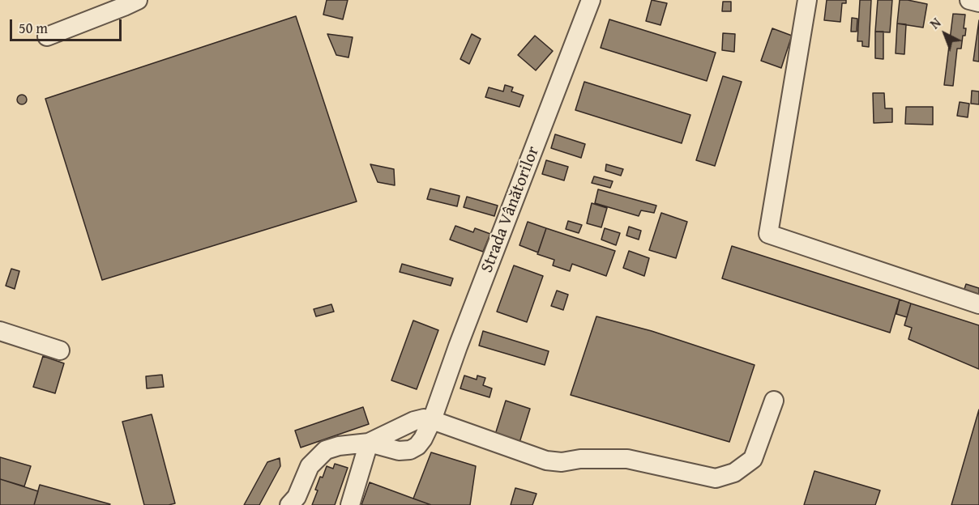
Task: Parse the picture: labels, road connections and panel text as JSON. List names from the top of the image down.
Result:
{
  "streets": {
    "street": ["Strada Vânătorilor"]
  },
  "scale_bar": "50 m",
  "north": "top left"
}
